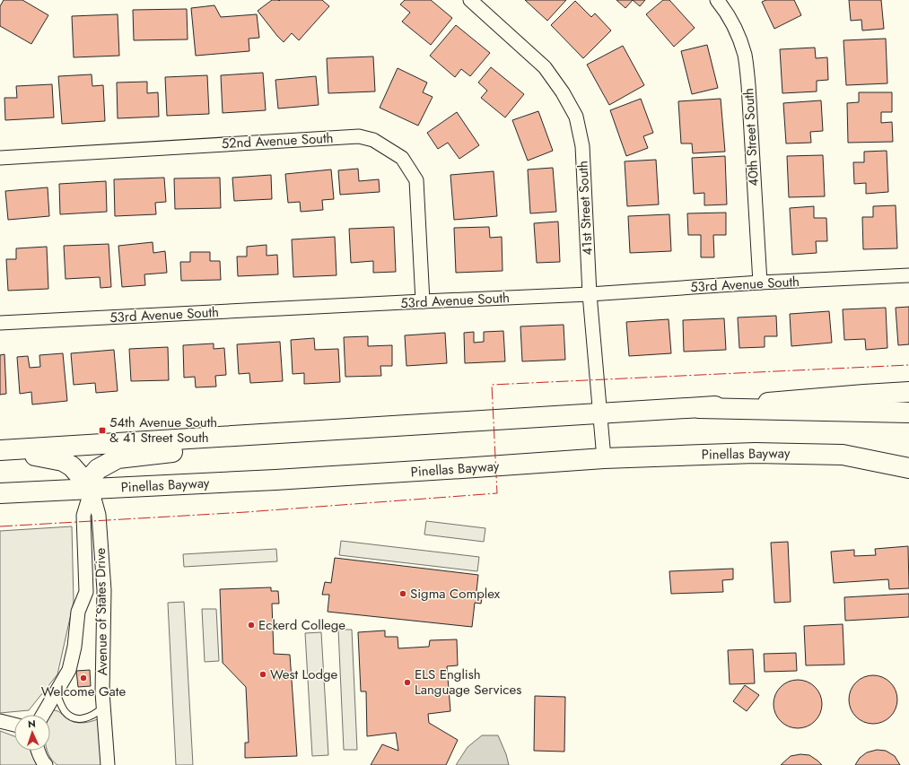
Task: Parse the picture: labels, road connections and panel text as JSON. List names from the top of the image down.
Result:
{
  "streets": {
    "main road": ["Pinellas Bayway"],
    "street": [
      "40th Street South",
      "52nd Avenue South",
      "41st Street South",
      "53rd Avenue South",
      "Avenue of States Drive"
    ]
  },
  "crossings": [
    ["40th Street South", "53rd Avenue South"],
    ["52nd Avenue South", "53rd Avenue South"],
    ["41st Street South", "53rd Avenue South"],
    ["41st Street South", "Pinellas Bayway"],
    ["Pinellas Bayway", "Avenue of States Drive"]
  ],
  "places": {
    "transit": ["54th Avenue South & 41 Street South"],
    "other": [
      "Sigma Complex",
      "Eckerd College",
      "West Lodge",
      "Welcome Gate",
      "ELS English Language Services"
    ]
  },
  "north": "top"
}
